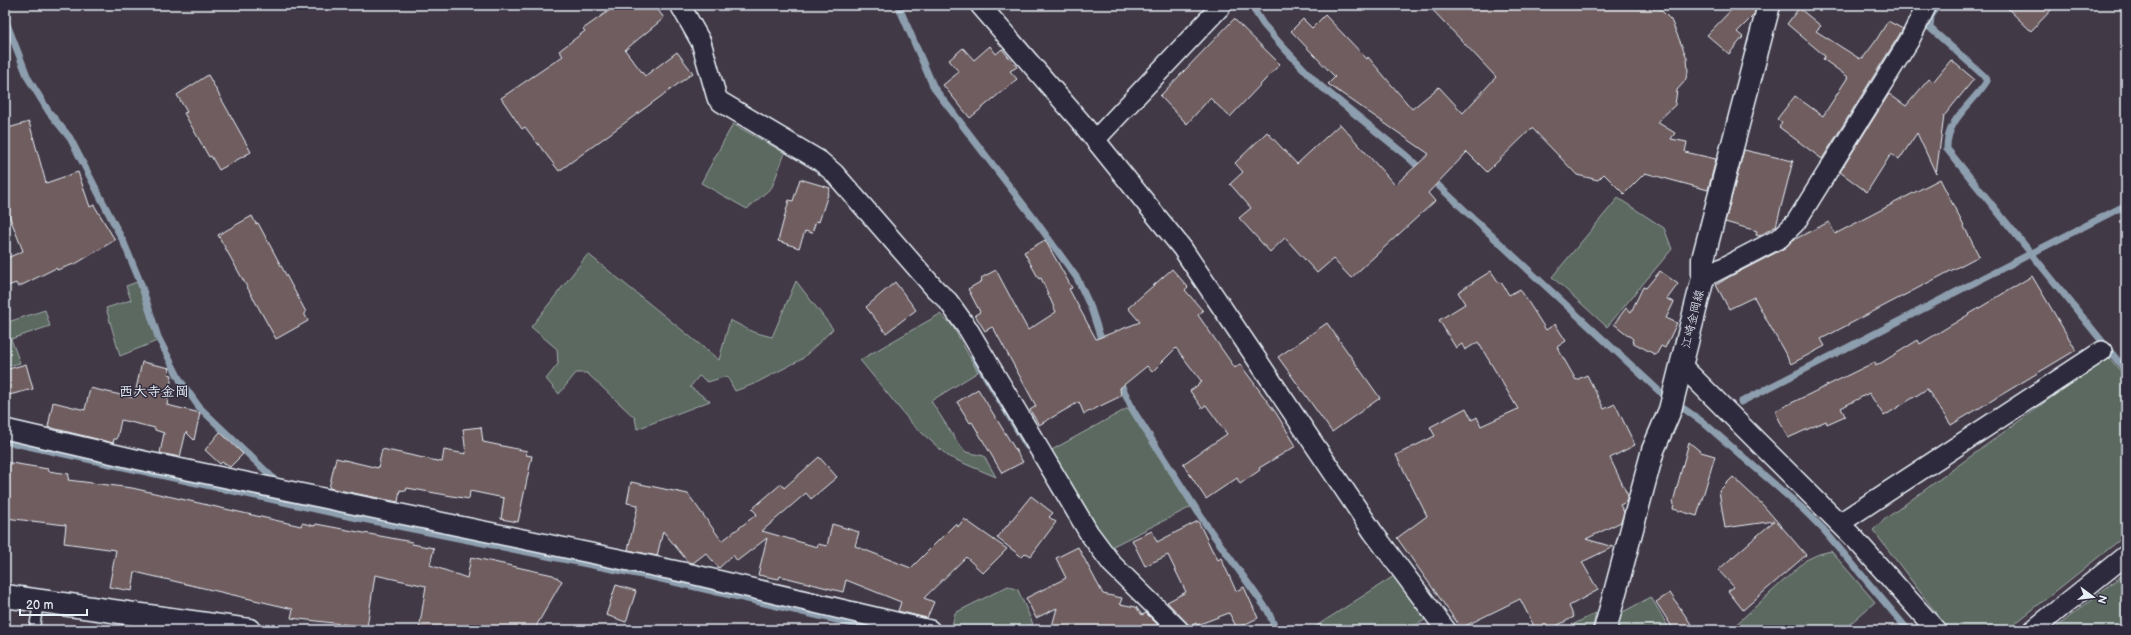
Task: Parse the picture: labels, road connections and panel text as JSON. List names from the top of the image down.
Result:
{
  "streets": {
    "main road": ["江崎金岡線"]
  },
  "districts": ["西大寺金岡"],
  "scale_bar": "20 m",
  "north": "right"
}
